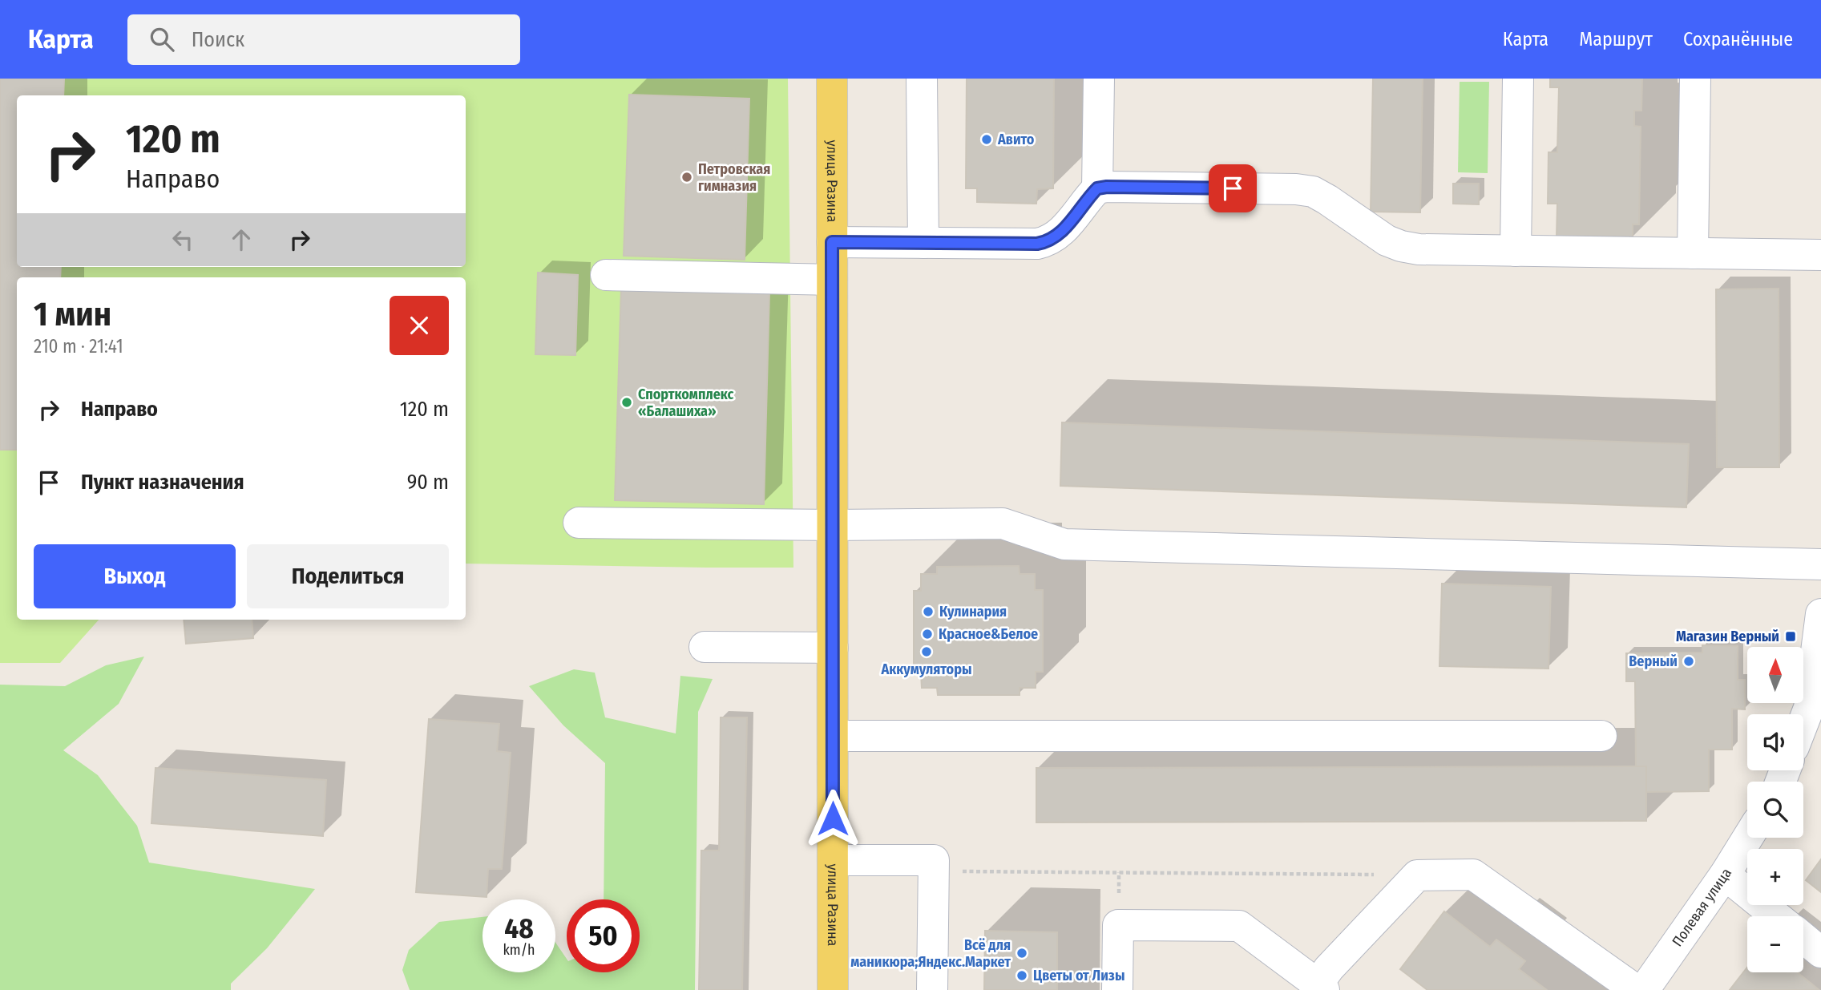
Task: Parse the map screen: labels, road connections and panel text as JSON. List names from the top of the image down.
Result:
{
  "streets": {
    "main road": ["улица Разина"],
    "street": ["Полевая улица"]
  },
  "places": {
    "other": [
      "Авито",
      "Петровская гимназия",
      "Спорткомплекс «Балашиха»",
      "Кулинария",
      "Красное&Белое",
      "Аккумуляторы",
      "Верный",
      "Всё для маникюра;Яндекс.Маркет",
      "Цветы от Лизы"
    ],
    "transit": ["Магазин Верный"]
  },
  "north": "top",
  "page": {
    "header": "Карта",
    "search": "Поиск",
    "nav": ["Карта", "Маршрут", "Сохранённые"],
    "turn": ["120 m", "Направо"],
    "heading": ["1 мин", "210 m · 21:41"],
    "list": [
      {
        "name": "Направо",
        "value": "120 m"
      },
      {
        "name": "Пункт назначения",
        "value": "90 m"
      }
    ],
    "buttons": ["Выход", "Поделиться"],
    "map_buttons": ["+", "−"],
    "speed": "48 km/h",
    "limit": "50"
  }
}
